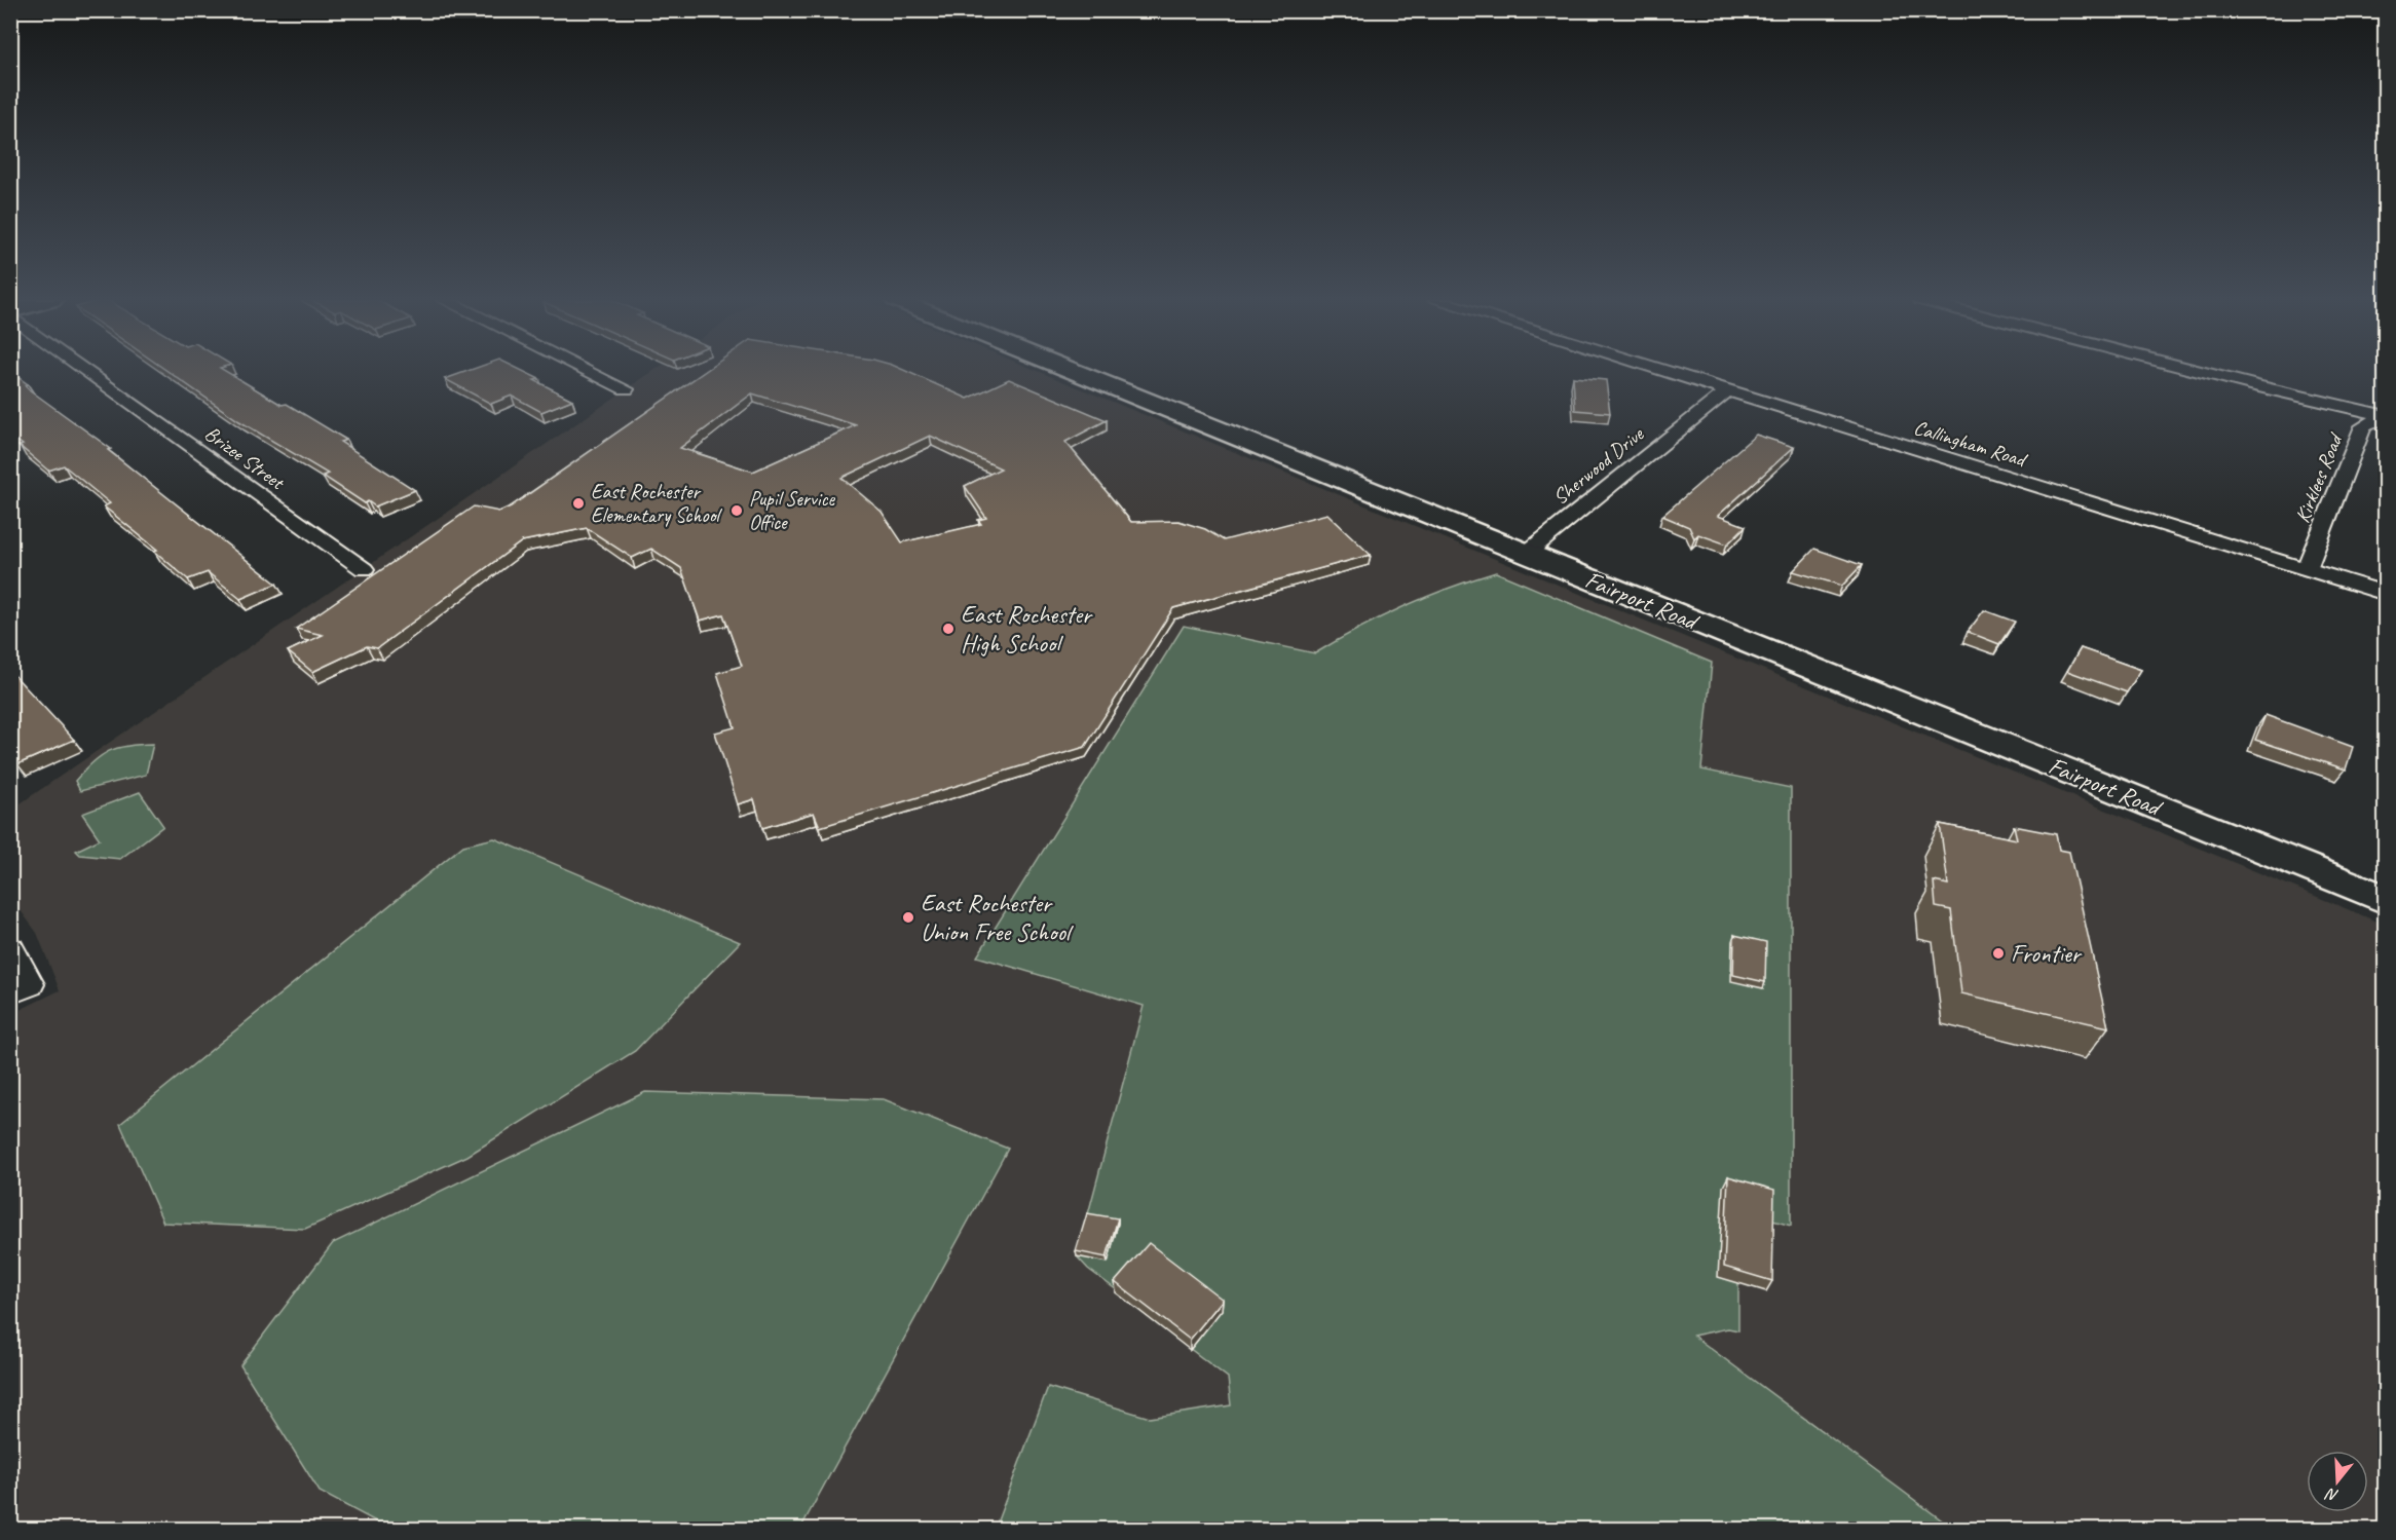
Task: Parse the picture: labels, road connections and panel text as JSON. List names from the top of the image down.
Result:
{
  "streets": {
    "main road": ["Fairport Road"],
    "street": [
      "Callingham Road",
      "Brizee Street",
      "Sherwood Drive",
      "Kirklees Road"
    ]
  },
  "crossings": [
    ["Callingham Road", "Sherwood Drive"],
    ["Callingham Road", "Kirklees Road"],
    ["Sherwood Drive", "Fairport Road"]
  ],
  "places": [
    "East Rochester Elementary School",
    "Pupil Service Office",
    "East Rochester High School",
    "East Rochester Union Free School",
    "Frontier"
  ],
  "north": "bottom"
}
